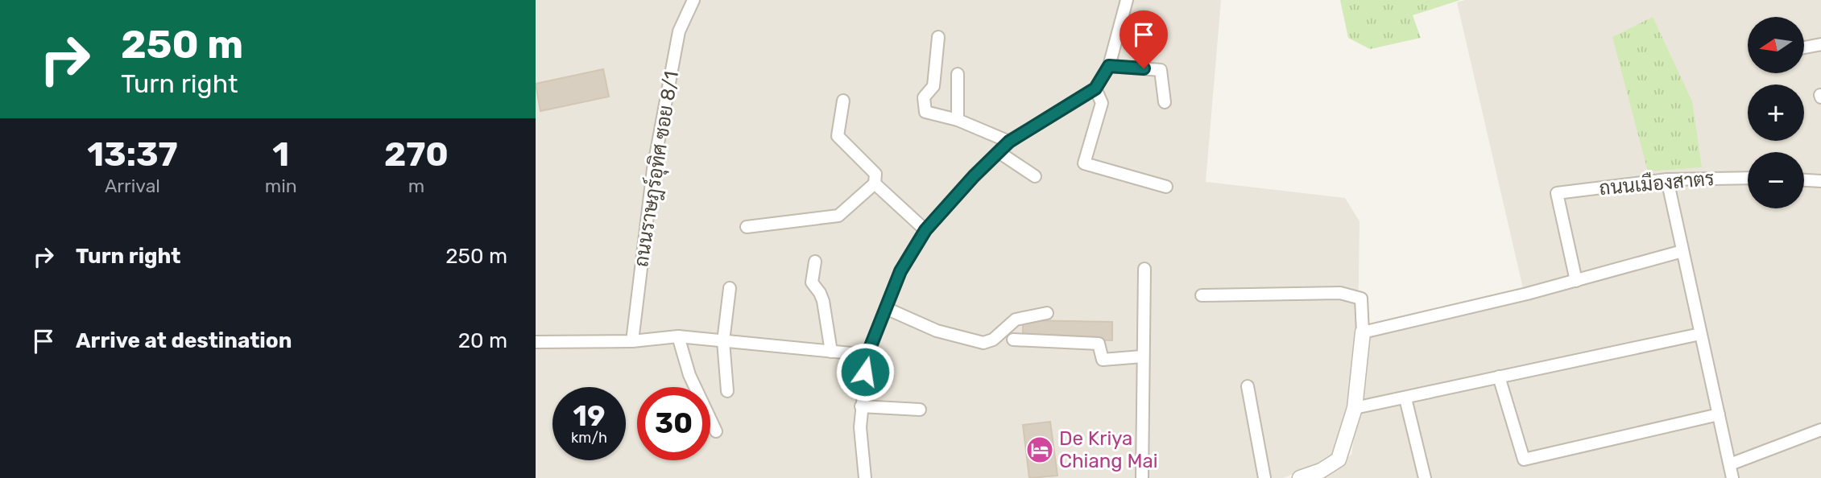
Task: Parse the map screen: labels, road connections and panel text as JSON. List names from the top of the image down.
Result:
{
  "streets": {
    "street": ["ถนนราษฎร์อุทิศ ซอย 8/1", "ถนนเมืองสาตร"]
  },
  "places": {
    "hotel": ["De Kriya Chiang Mai"]
  },
  "north": "left",
  "page": {
    "turn": ["250 m", "Turn right"],
    "map_buttons": ["+", "−"],
    "eta": [
      "13:37",
      "Arrival",
      "1",
      "min",
      "270",
      "m"
    ],
    "list": [
      {
        "name": "Turn right",
        "value": "250 m"
      },
      {
        "name": "Arrive at destination",
        "value": "20 m"
      }
    ],
    "speed": "19 km/h",
    "limit": "30"
  }
}
